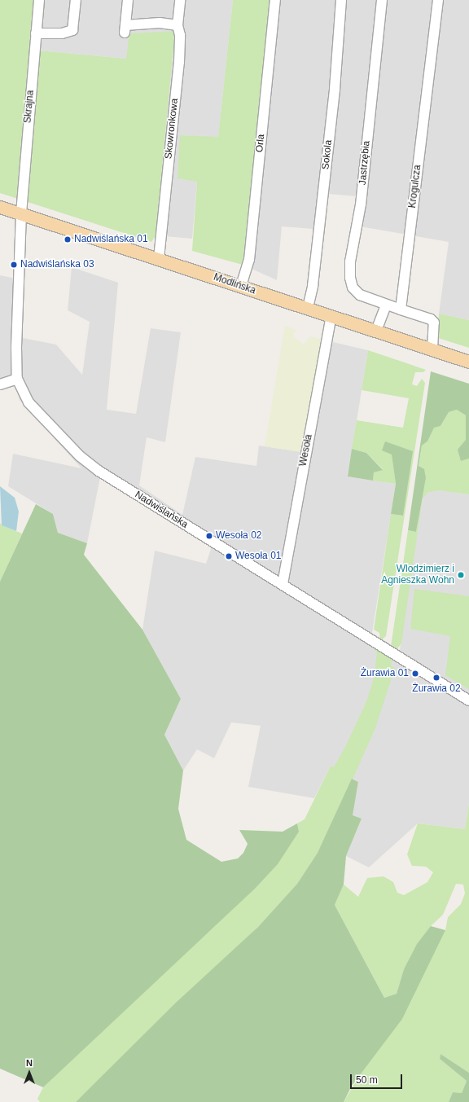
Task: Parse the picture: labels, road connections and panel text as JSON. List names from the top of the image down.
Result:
{
  "streets": {
    "main road": ["Modlińska"],
    "street": [
      "Skrajna",
      "Skowronkowa",
      "Orla",
      "Sokola",
      "Jastrzębia",
      "Krogulcza",
      "Wesoła",
      "Nadwiślańska"
    ]
  },
  "crossings": [
    ["Skrajna", "Modlińska"],
    ["Skrajna", "Nadwiślańska"],
    ["Skowronkowa", "Modlińska"],
    ["Orla", "Modlińska"],
    ["Sokola", "Modlińska"],
    ["Jastrzębia", "Krogulcza"],
    ["Modlińska", "Wesoła"],
    ["Modlińska", "Nadwiślańska"],
    ["Wesoła", "Nadwiślańska"]
  ],
  "places": [
    "Nadwiślańska 01",
    "Nadwiślańska 03",
    "Wesoła 02",
    "Wesoła 01",
    "Wlodzimierz i Agnieszka Wohn",
    "Żurawia 01",
    "Żurawia 02"
  ],
  "scale_bar": "50 m",
  "north": "top"
}
